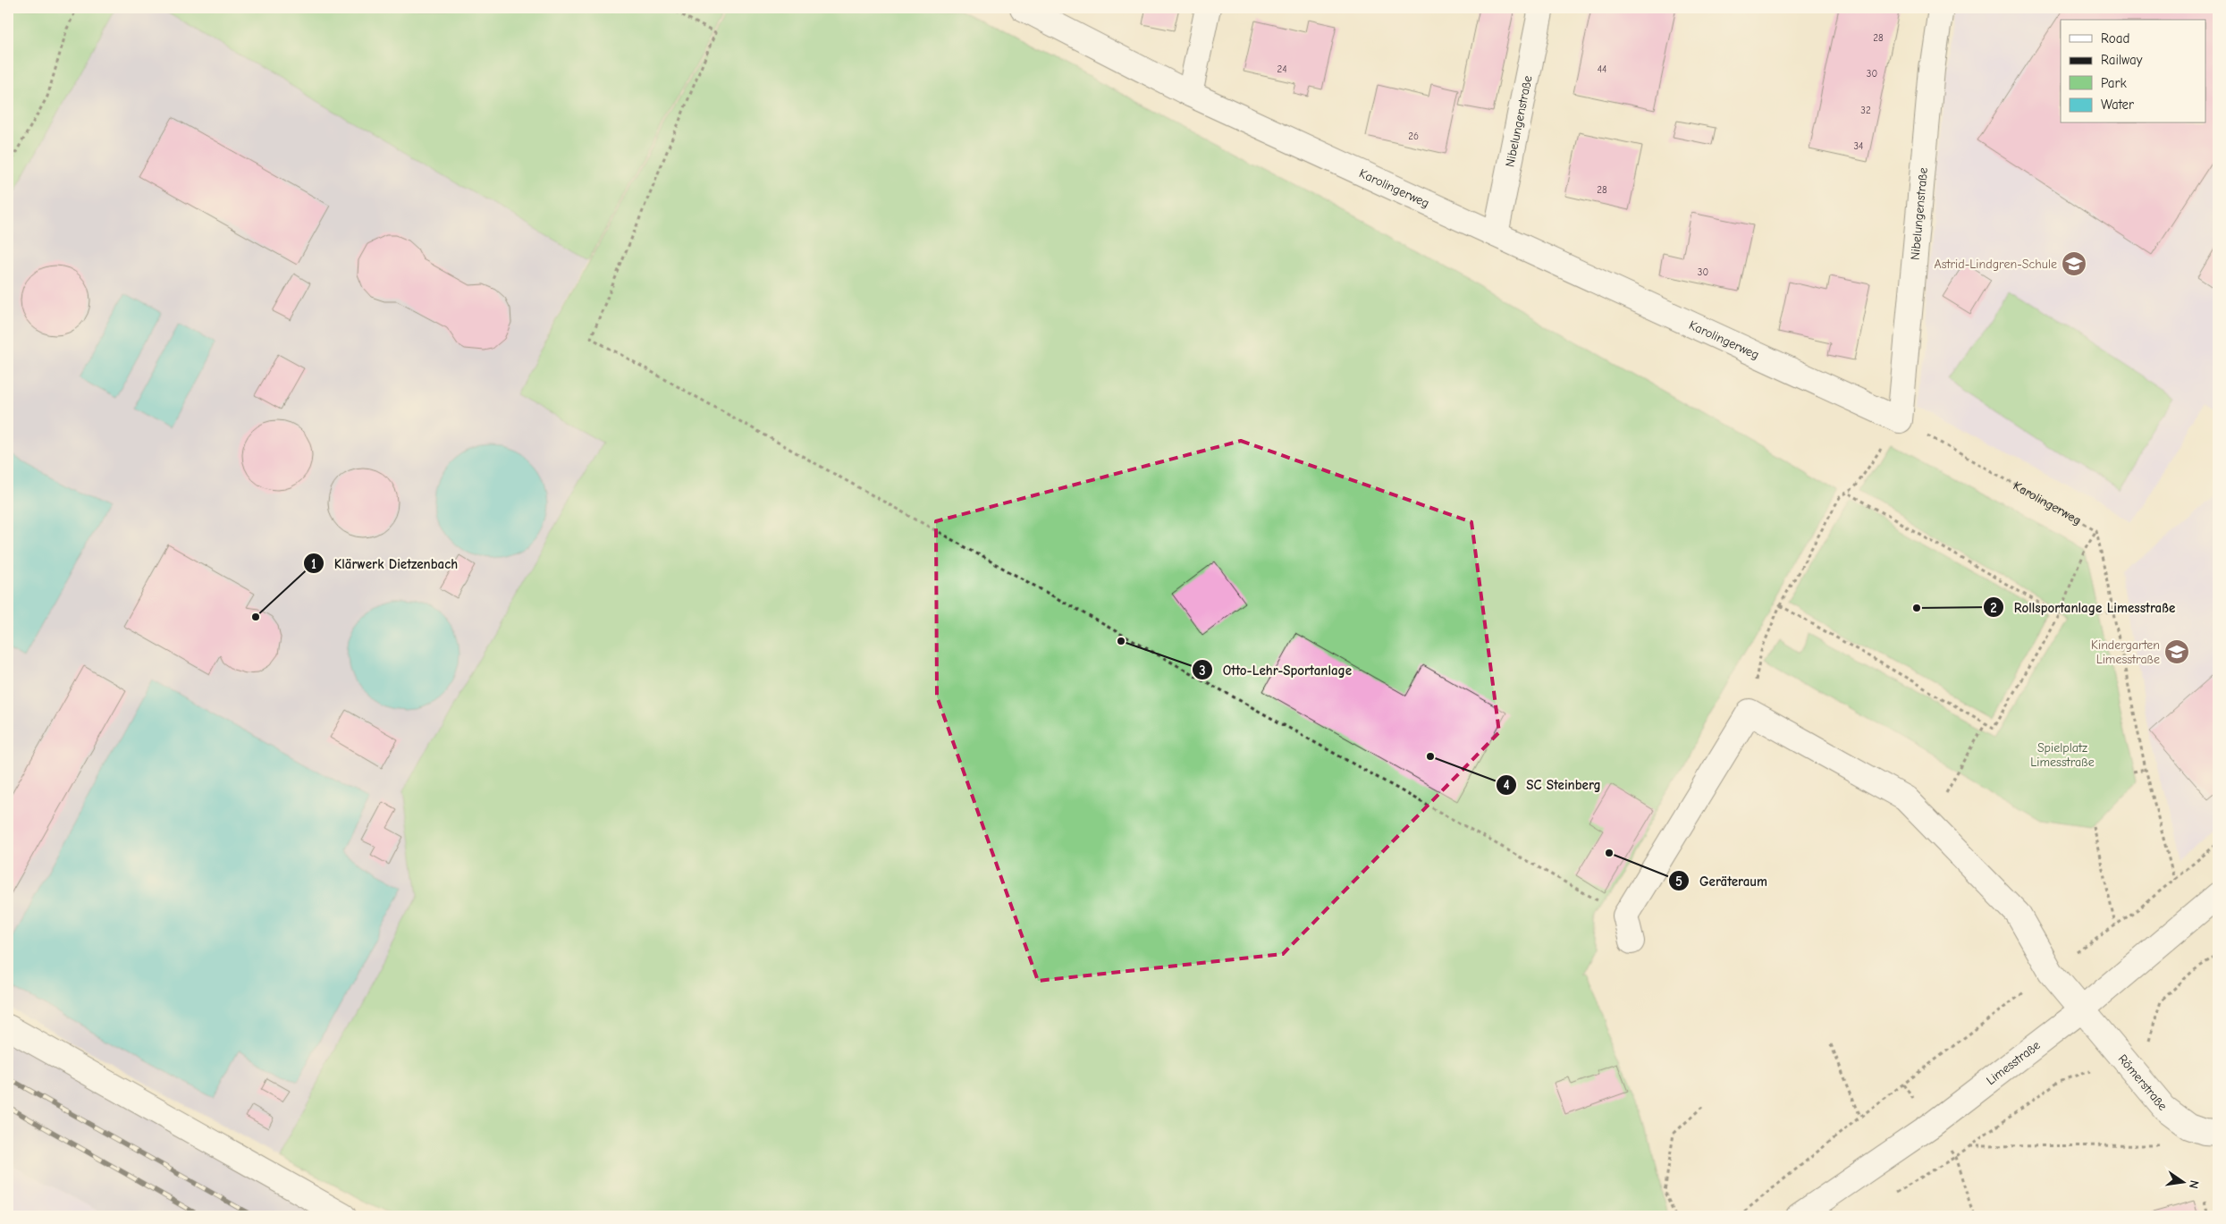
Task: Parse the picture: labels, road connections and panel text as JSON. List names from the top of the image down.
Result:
{
  "streets": {
    "street": [
      "Nibelungenstraße",
      "Karolingerweg",
      "Limesstraße",
      "Römerstraße"
    ]
  },
  "crossings": [
    ["Nibelungenstraße", "Karolingerweg"],
    ["Limesstraße", "Römerstraße"]
  ],
  "parks": ["Spielplatz Limesstraße"],
  "places": {
    "school or university": ["Astrid-Lindgren-Schule", "Kindergarten Limesstraße"],
    "other": [
      "Rollsportanlage Limesstraße",
      "Klärwerk Dietzenbach",
      "Otto-Lehr-Sportanlage",
      "SC Steinberg",
      "Geräteraum"
    ]
  },
  "house_numbers": [
    "28",
    "24",
    "44",
    "30",
    "32",
    "26",
    "34",
    "28",
    "30"
  ],
  "legend": [
    "Road",
    "Railway",
    "Park",
    "Water"
  ],
  "north": "right"
}
